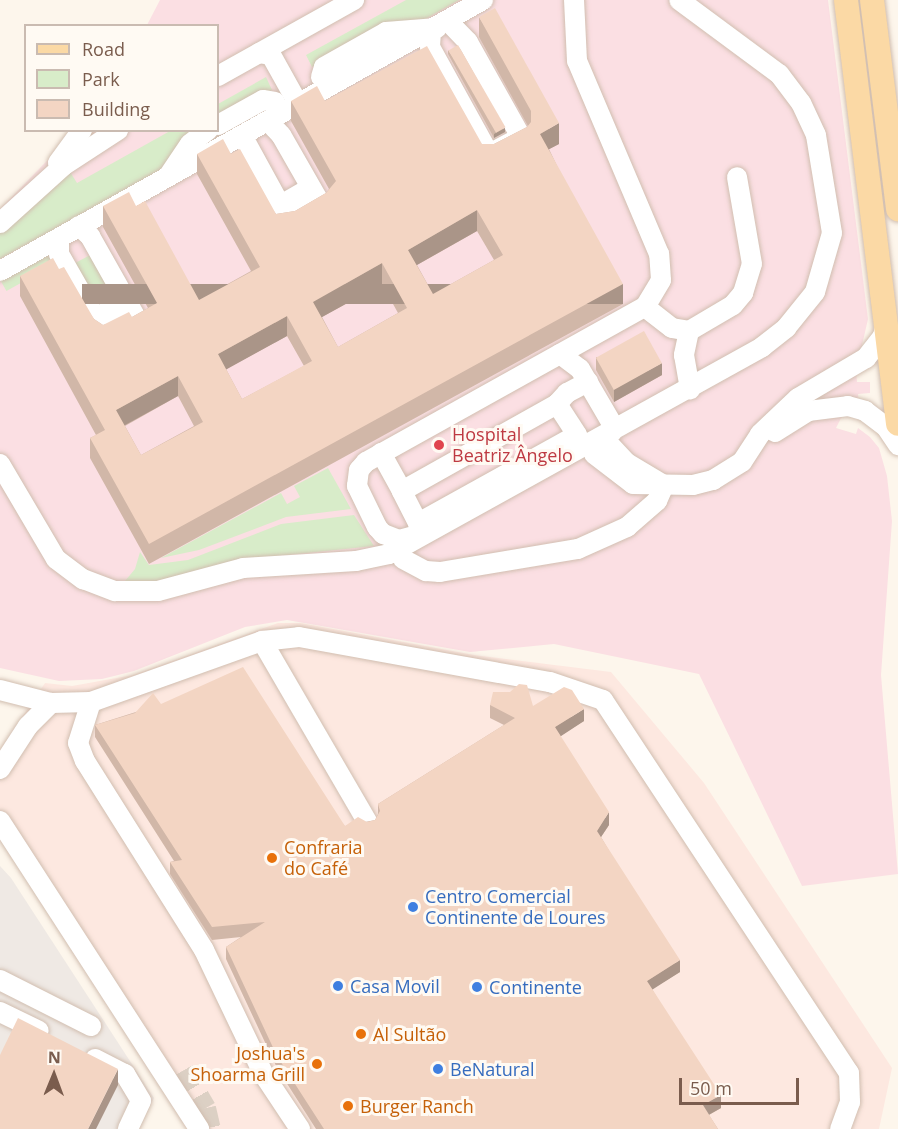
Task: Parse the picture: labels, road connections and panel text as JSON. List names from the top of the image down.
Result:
{
  "places": [
    "Hospital Beatriz Ângelo",
    "Confraria do Café",
    "Centro Comercial Continente de Loures",
    "Casa Movil",
    "Continente",
    "Al Sultão",
    "Joshua's Shoarma Grill",
    "BeNatural",
    "Burger Ranch"
  ],
  "legend": ["Road", "Park", "Building"],
  "scale_bar": "50 m",
  "north": "top"
}
